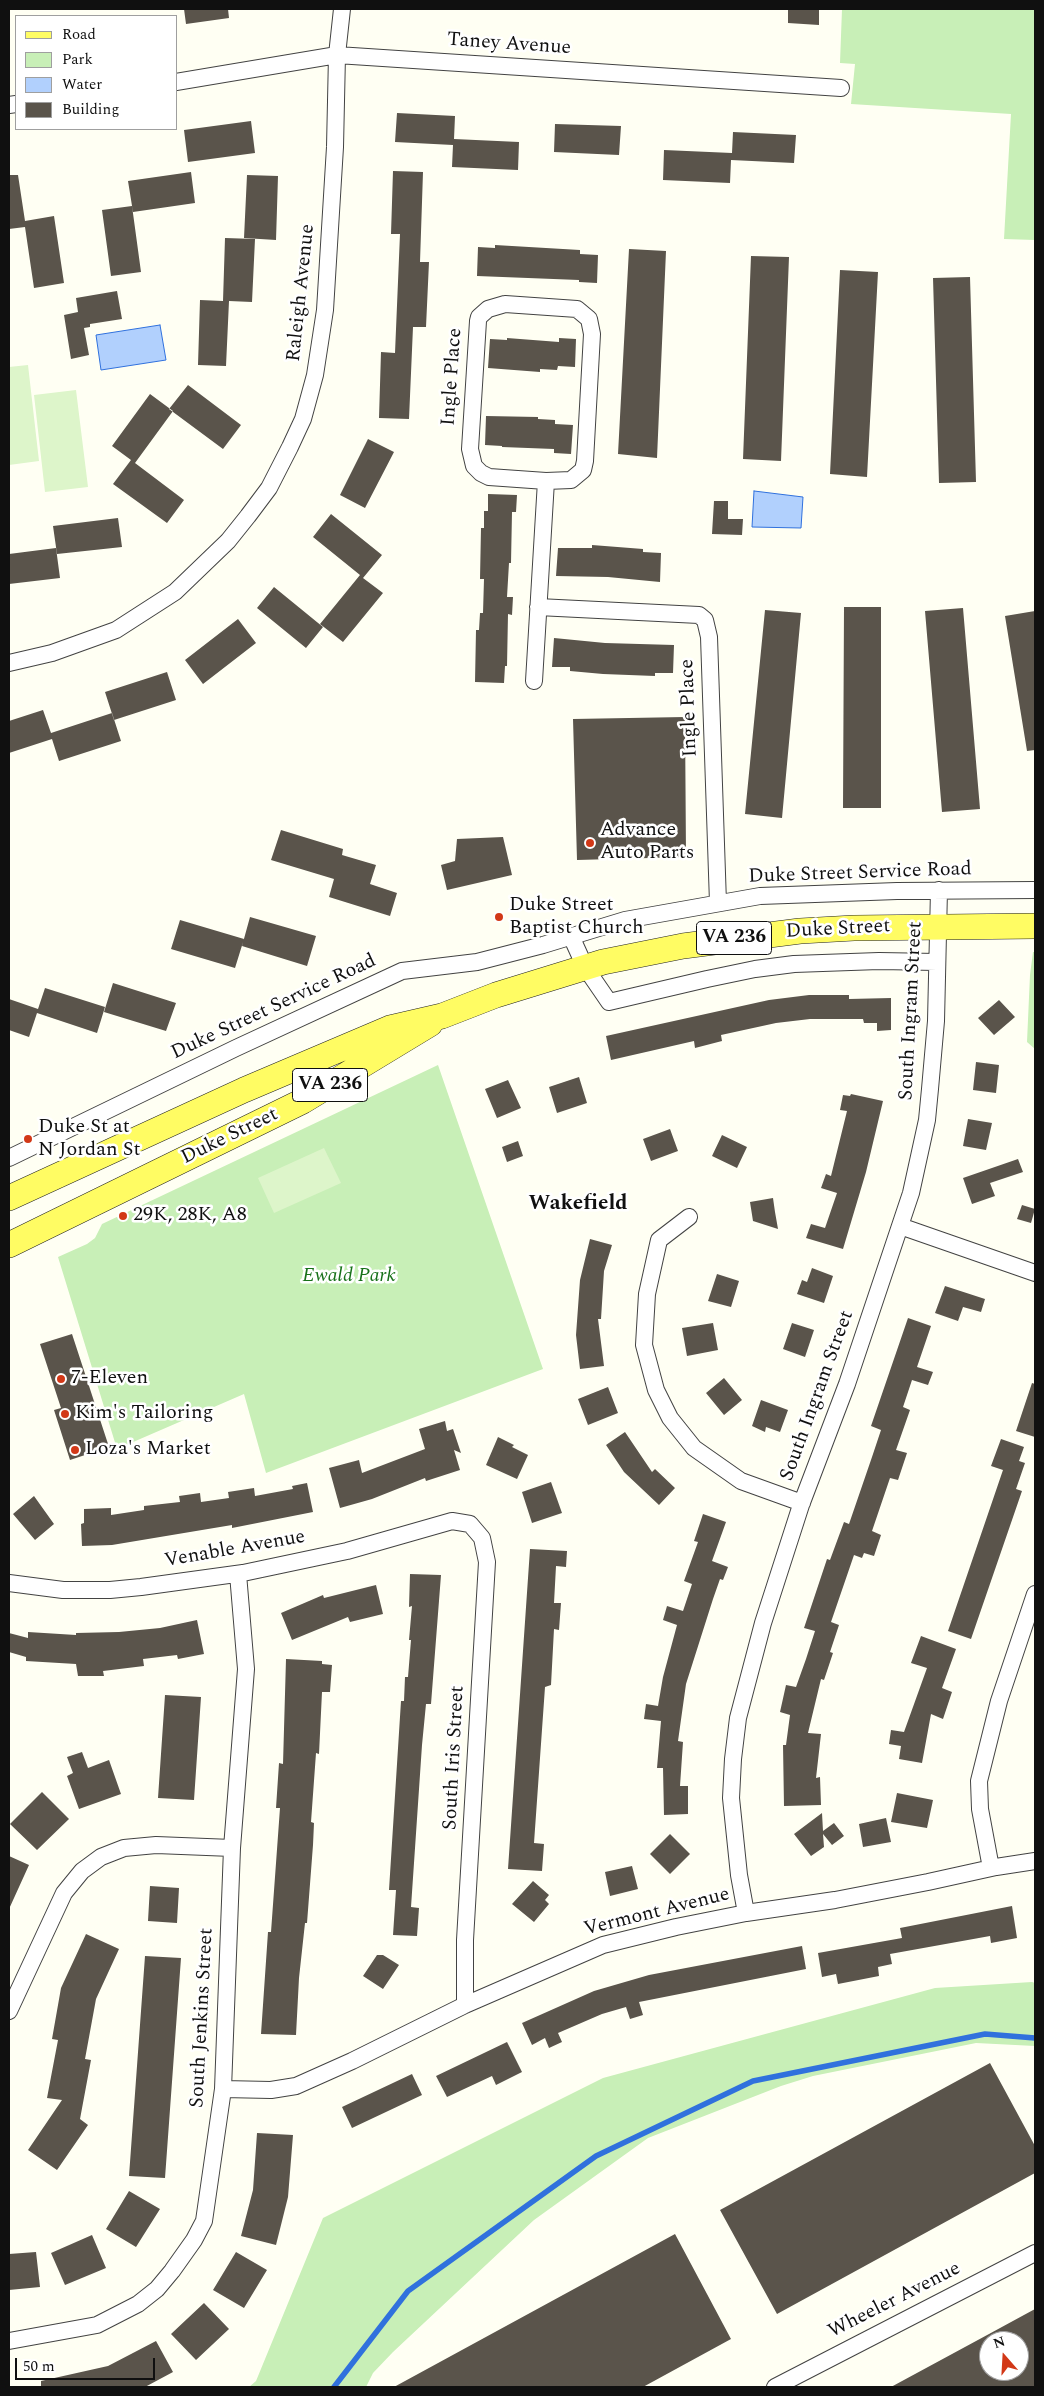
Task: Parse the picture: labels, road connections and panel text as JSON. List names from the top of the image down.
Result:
{
  "streets": {
    "main road": ["Duke Street", "VA 236"],
    "street": [
      "Taney Avenue",
      "Raleigh Avenue",
      "Ingle Place",
      "Duke Street Service Road",
      "South Ingram Street",
      "Venable Avenue",
      "South Iris Street",
      "Vermont Avenue",
      "South Jenkins Street",
      "Wheeler Avenue"
    ]
  },
  "crossings": [
    ["Taney Avenue", "Raleigh Avenue"],
    ["Ingle Place", "Duke Street Service Road"],
    ["Duke Street Service Road", "South Ingram Street"],
    ["Duke Street", "South Ingram Street"],
    ["South Ingram Street", "Vermont Avenue"],
    ["Venable Avenue", "South Iris Street"],
    ["Venable Avenue", "South Jenkins Street"],
    ["South Iris Street", "Vermont Avenue"],
    ["Vermont Avenue", "South Jenkins Street"]
  ],
  "districts": ["Wakefield"],
  "parks": ["Ewald Park"],
  "places": [
    "Advance Auto Parts",
    "Duke Street Baptist Church",
    "Duke St at N Jordan St",
    "29K, 28K, A8",
    "7-Eleven",
    "Kim's Tailoring",
    "Loza's Market"
  ],
  "legend": [
    "Road",
    "Park",
    "Water",
    "Building"
  ],
  "scale_bar": "50 m",
  "north": "top"
}
